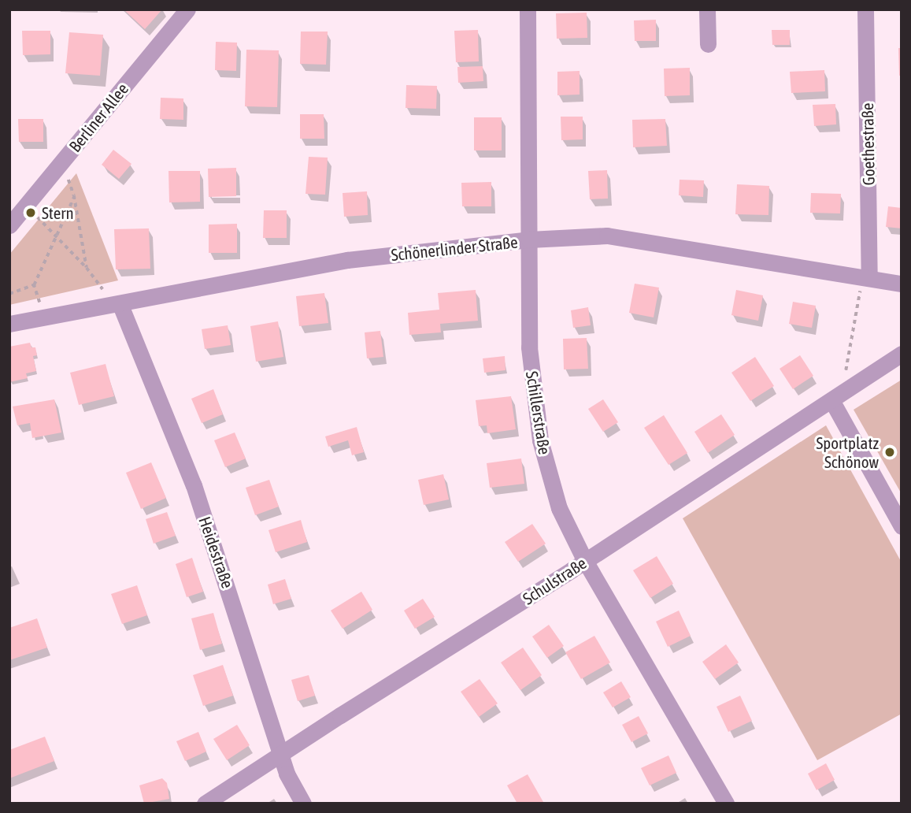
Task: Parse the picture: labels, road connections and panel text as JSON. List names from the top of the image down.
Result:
{
  "streets": {
    "street": [
      "Berliner Allee",
      "Goethestraße",
      "Schönerlinder Straße",
      "Schillerstraße",
      "Heidestraße",
      "Schulstraße"
    ]
  },
  "crossings": [
    ["Goethestraße", "Schönerlinder Straße"],
    ["Schönerlinder Straße", "Schillerstraße"],
    ["Schönerlinder Straße", "Heidestraße"],
    ["Schillerstraße", "Schulstraße"],
    ["Heidestraße", "Schulstraße"]
  ],
  "places": ["Stern", "Sportplatz Schönow"]
}
